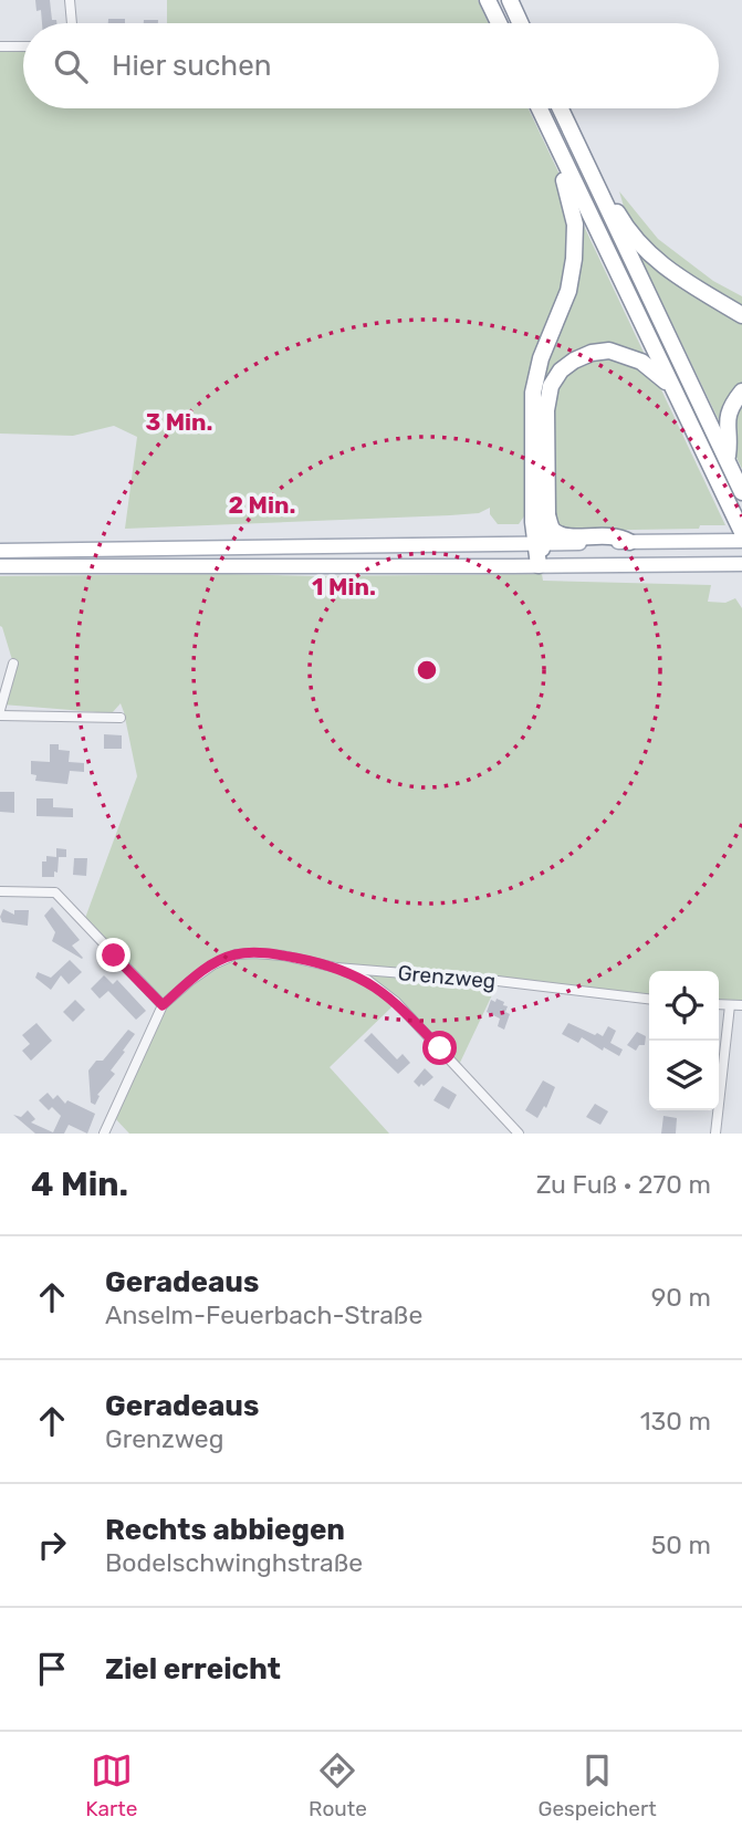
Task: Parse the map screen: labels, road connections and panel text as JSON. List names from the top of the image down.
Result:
{
  "streets": {
    "street": ["Grenzweg"]
  },
  "page": {
    "search": "Hier suchen",
    "heading": ["4 Min.", "Zu Fuß · 270 m"],
    "list": [
      ["Geradeaus", "Anselm-Feuerbach-Straße", "90 m"],
      ["Geradeaus", "Grenzweg", "130 m"],
      ["Rechts abbiegen", "Bodelschwinghstraße", "50 m"],
      "Ziel erreicht"
    ],
    "nav": ["Karte", "Route", "Gespeichert"]
  },
  "rings": ["3 Min.", "2 Min.", "1 Min."]
}
